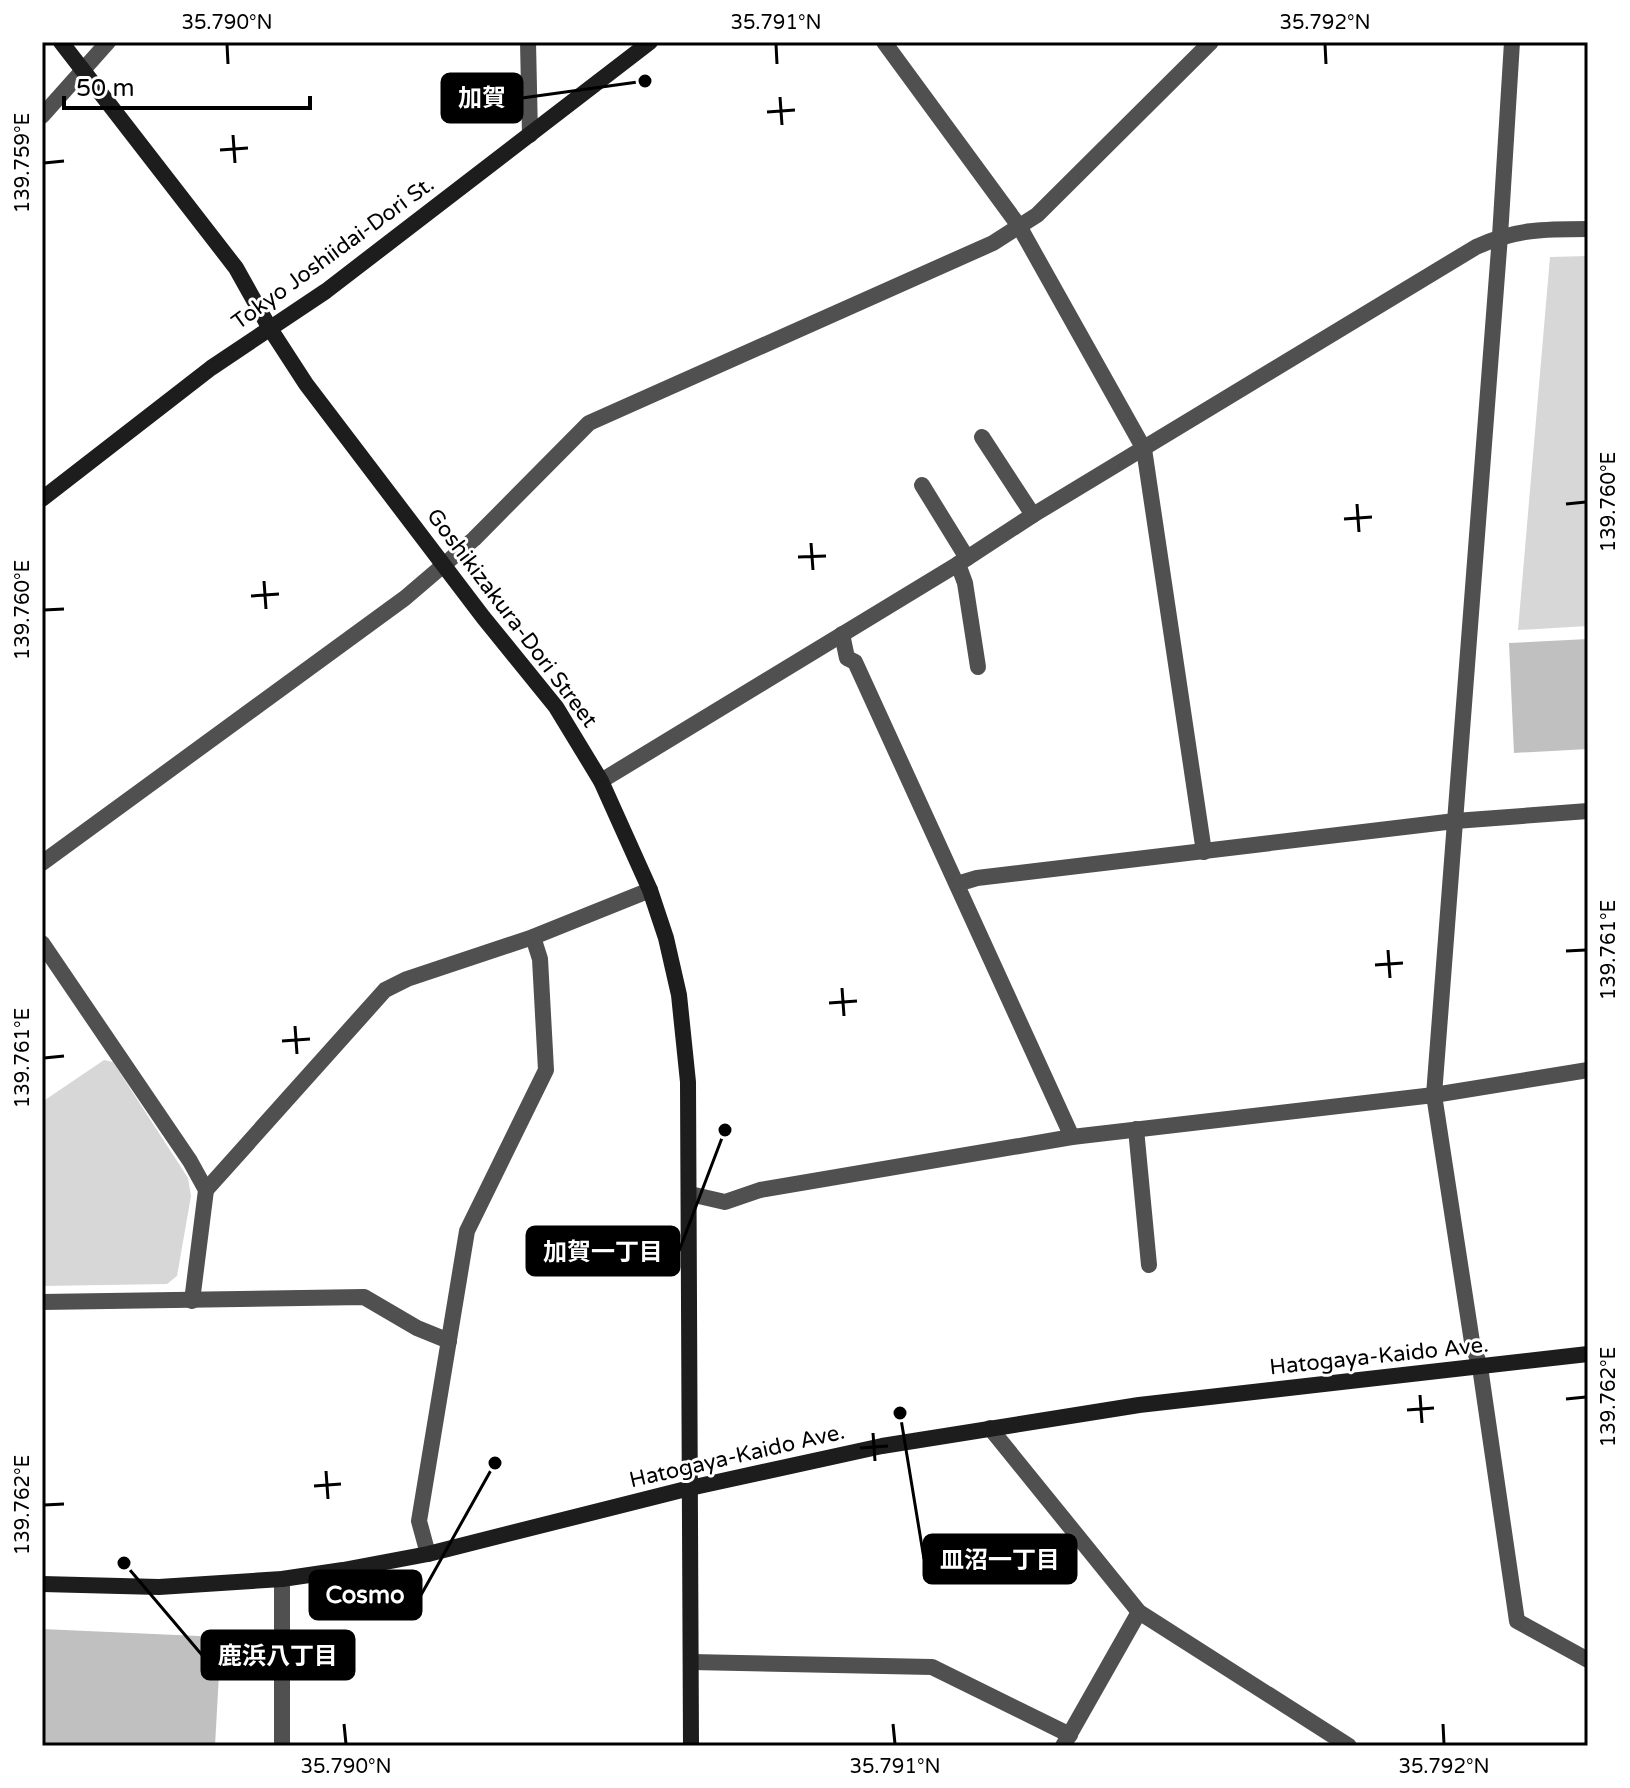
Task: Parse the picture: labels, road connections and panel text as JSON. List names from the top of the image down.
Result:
{
  "streets": {
    "street": ["Tokyo Joshiidai-Dori St.", "Goshikizakura-Dori Street", "Hatogaya-Kaido Ave."]
  },
  "crossings": [
    ["Tokyo Joshiidai-Dori St.", "Goshikizakura-Dori Street"],
    ["Goshikizakura-Dori Street", "Hatogaya-Kaido Ave."]
  ],
  "places": [
    "加賀",
    "加賀一丁目",
    "皿沼一丁目",
    "Cosmo",
    "鹿浜八丁目"
  ],
  "scale_bar": "50 m",
  "coordinates": [
    "35.790°N",
    "35.791°N",
    "35.792°N",
    "139.759°E",
    "139.760°E",
    "139.761°E",
    "139.762°E"
  ]
}
